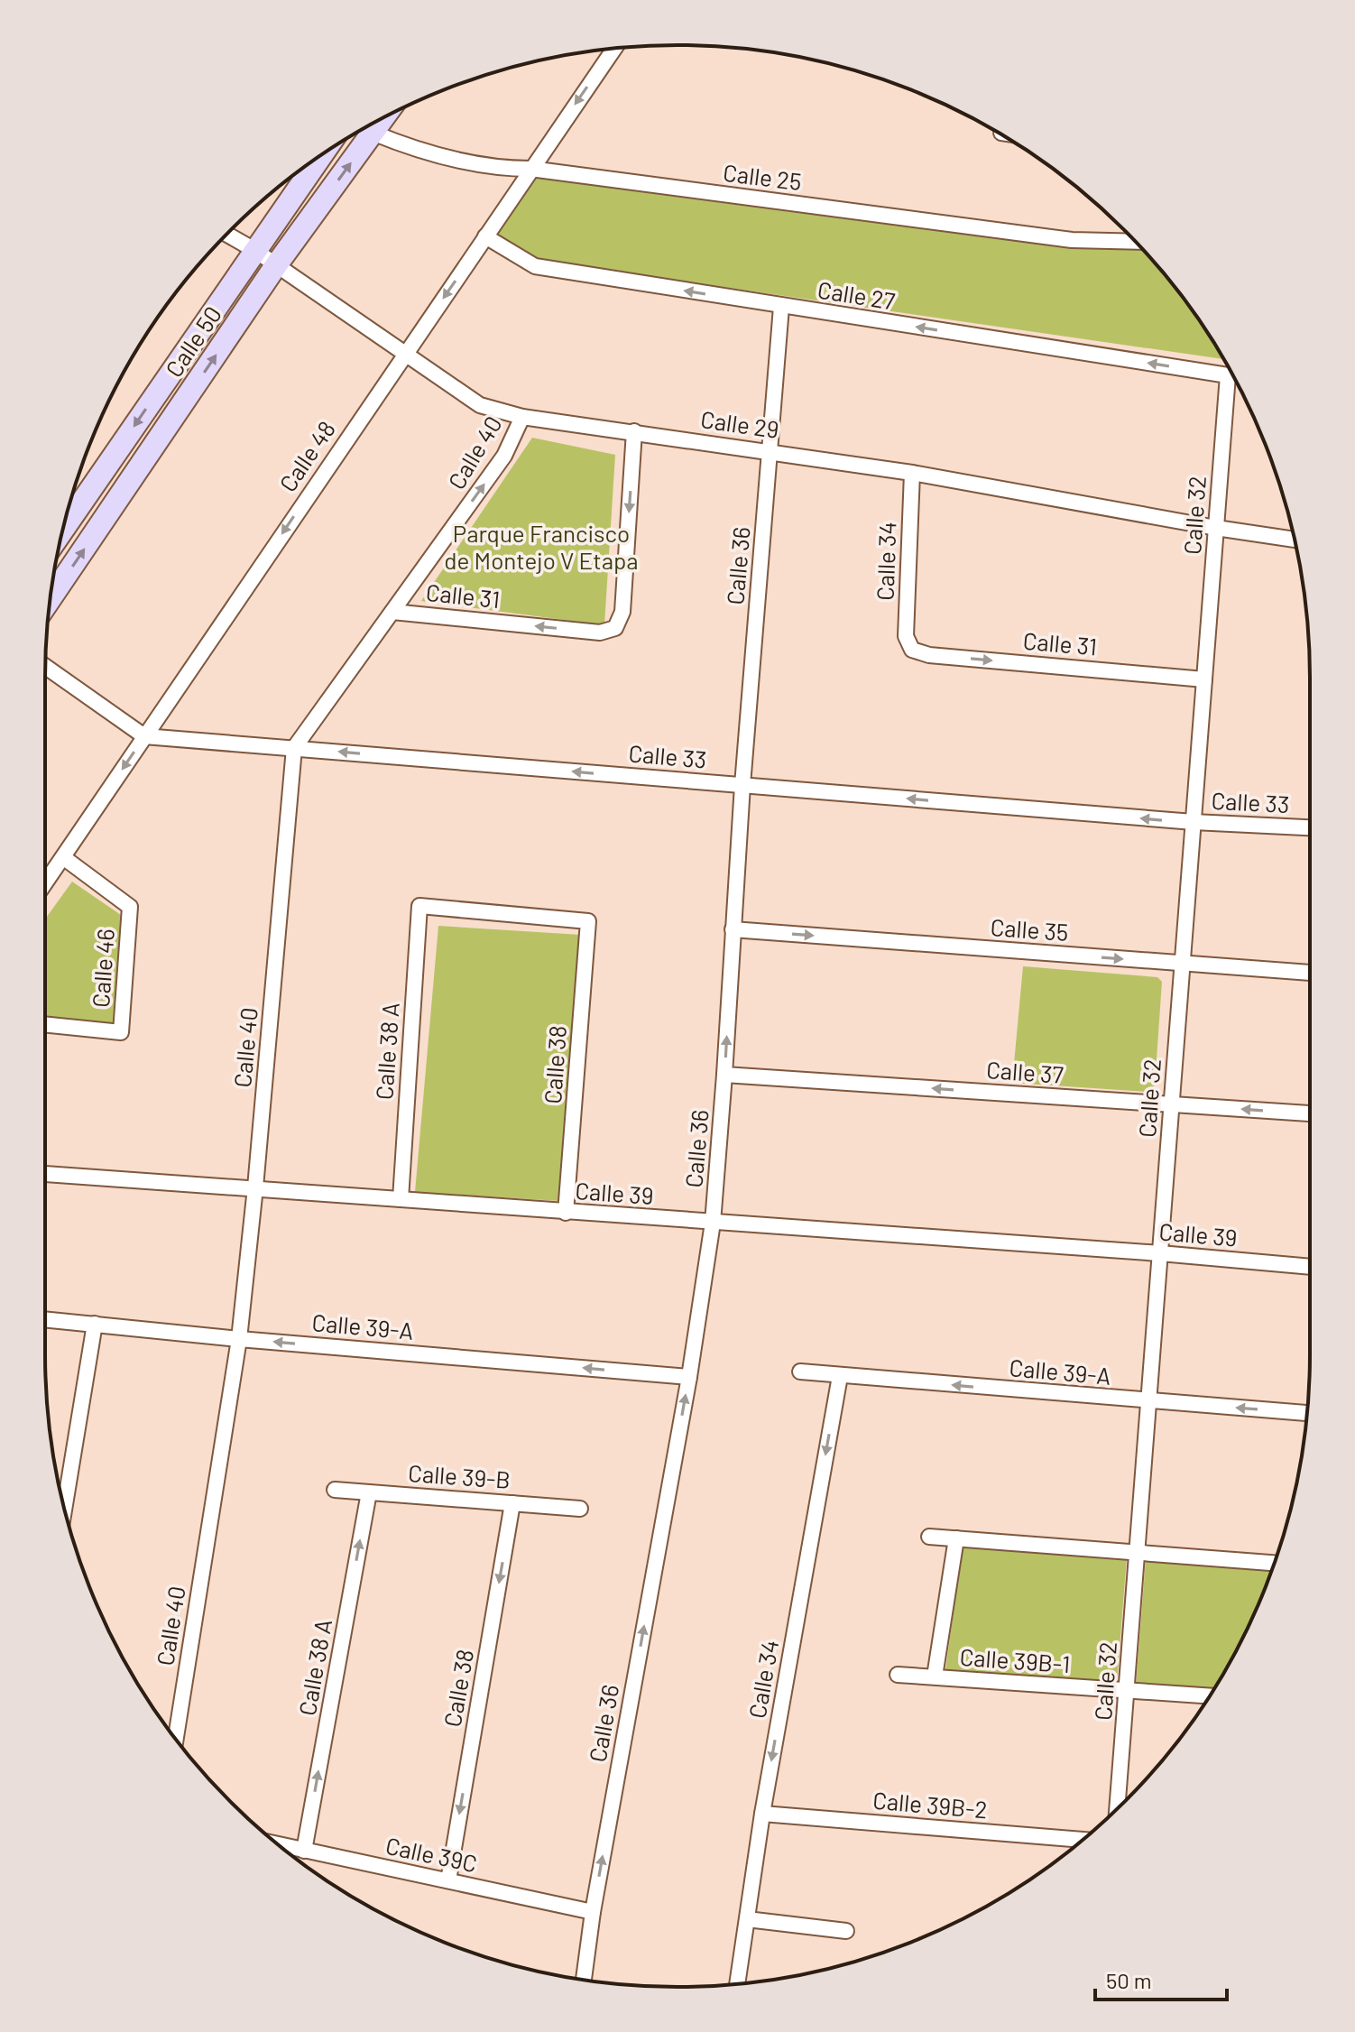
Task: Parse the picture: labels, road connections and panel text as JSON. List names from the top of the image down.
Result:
{
  "streets": {
    "main road": ["Calle 50"],
    "street": [
      "Calle 25",
      "Calle 27",
      "Calle 29",
      "Calle 40",
      "Calle 48",
      "Calle 32",
      "Calle 34",
      "Calle 36",
      "Calle 31",
      "Calle 33",
      "Calle 35",
      "Calle 46",
      "Calle 38 A",
      "Calle 38",
      "Calle 37",
      "Calle 39",
      "Calle 39-A",
      "Calle 39-B",
      "Calle 39B-1",
      "Calle 39B-2",
      "Calle 39C"
    ]
  },
  "crossings": [
    ["Calle 25", "Calle 50"],
    ["Calle 25", "Calle 48"],
    ["Calle 27", "Calle 48"],
    ["Calle 27", "Calle 32"],
    ["Calle 27", "Calle 36"],
    ["Calle 50", "Calle 29"],
    ["Calle 29", "Calle 40"],
    ["Calle 29", "Calle 48"],
    ["Calle 29", "Calle 32"],
    ["Calle 29", "Calle 34"],
    ["Calle 29", "Calle 36"],
    ["Calle 29", "Calle 31"],
    ["Calle 40", "Calle 31"],
    ["Calle 40", "Calle 33"],
    ["Calle 40", "Calle 39"],
    ["Calle 40", "Calle 39-A"],
    ["Calle 48", "Calle 33"],
    ["Calle 48", "Calle 46"],
    ["Calle 32", "Calle 31"],
    ["Calle 32", "Calle 33"],
    ["Calle 32", "Calle 35"],
    ["Calle 32", "Calle 37"],
    ["Calle 32", "Calle 39"],
    ["Calle 32", "Calle 39-A"],
    ["Calle 32", "Calle 39B-1"],
    ["Calle 34", "Calle 31"],
    ["Calle 34", "Calle 39-A"],
    ["Calle 34", "Calle 39B-2"],
    ["Calle 36", "Calle 33"],
    ["Calle 36", "Calle 35"],
    ["Calle 36", "Calle 37"],
    ["Calle 36", "Calle 39"],
    ["Calle 36", "Calle 39-A"],
    ["Calle 36", "Calle 39C"],
    ["Calle 38 A", "Calle 38"],
    ["Calle 38 A", "Calle 39"],
    ["Calle 38 A", "Calle 39-B"],
    ["Calle 38 A", "Calle 39C"],
    ["Calle 38", "Calle 39"],
    ["Calle 38", "Calle 39-B"],
    ["Calle 38", "Calle 39C"]
  ],
  "one_way": [
    "Calle 27",
    "Calle 48",
    "Calle 34",
    "Calle 36",
    "Calle 33",
    "Calle 35",
    "Calle 38 A",
    "Calle 38",
    "Calle 37",
    "Calle 39-A"
  ],
  "parks": ["Parque Francisco de Montejo V Etapa"],
  "scale_bar": "50 m"
}
